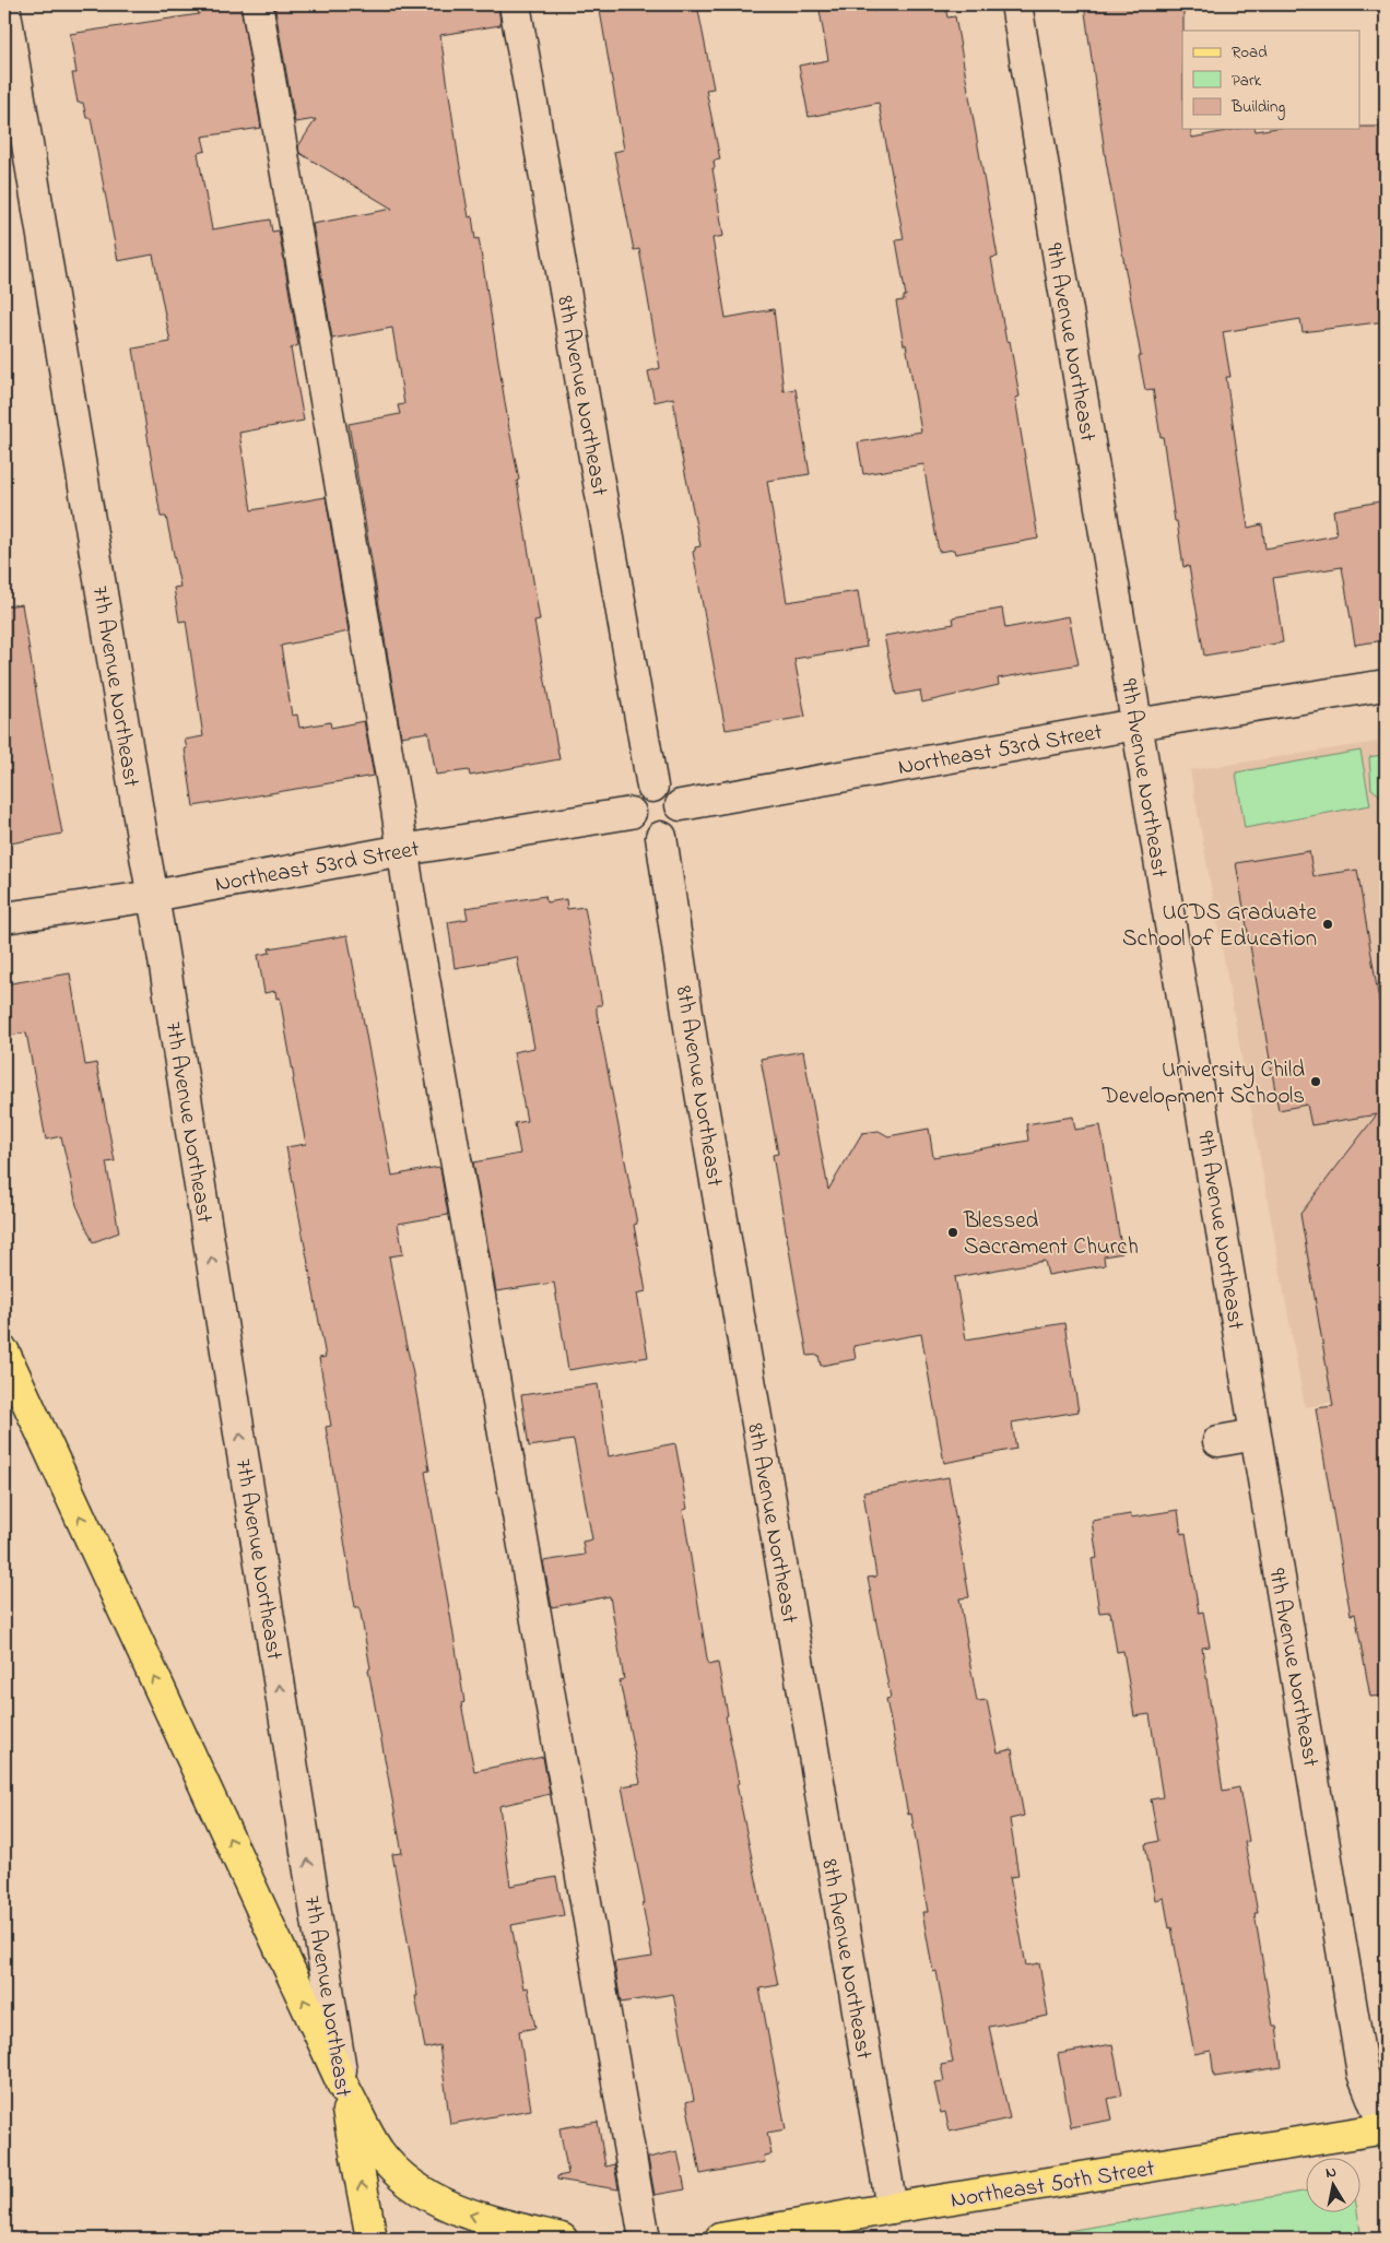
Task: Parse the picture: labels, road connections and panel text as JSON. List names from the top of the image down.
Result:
{
  "streets": {
    "main road": ["7th Avenue Northeast", "Northeast 50th Street"],
    "street": ["9th Avenue Northeast", "8th Avenue Northeast", "Northeast 53rd Street"]
  },
  "crossings": [
    ["9th Avenue Northeast", "Northeast 53rd Street"],
    ["9th Avenue Northeast", "Northeast 50th Street"],
    ["8th Avenue Northeast", "Northeast 53rd Street"],
    ["8th Avenue Northeast", "Northeast 50th Street"],
    ["7th Avenue Northeast", "Northeast 53rd Street"]
  ],
  "places": ["UCDS Graduate School of Education", "University Child Development Schools", "Blessed Sacrament Church"],
  "legend": ["Road", "Park", "Building"],
  "north": "top"
}
